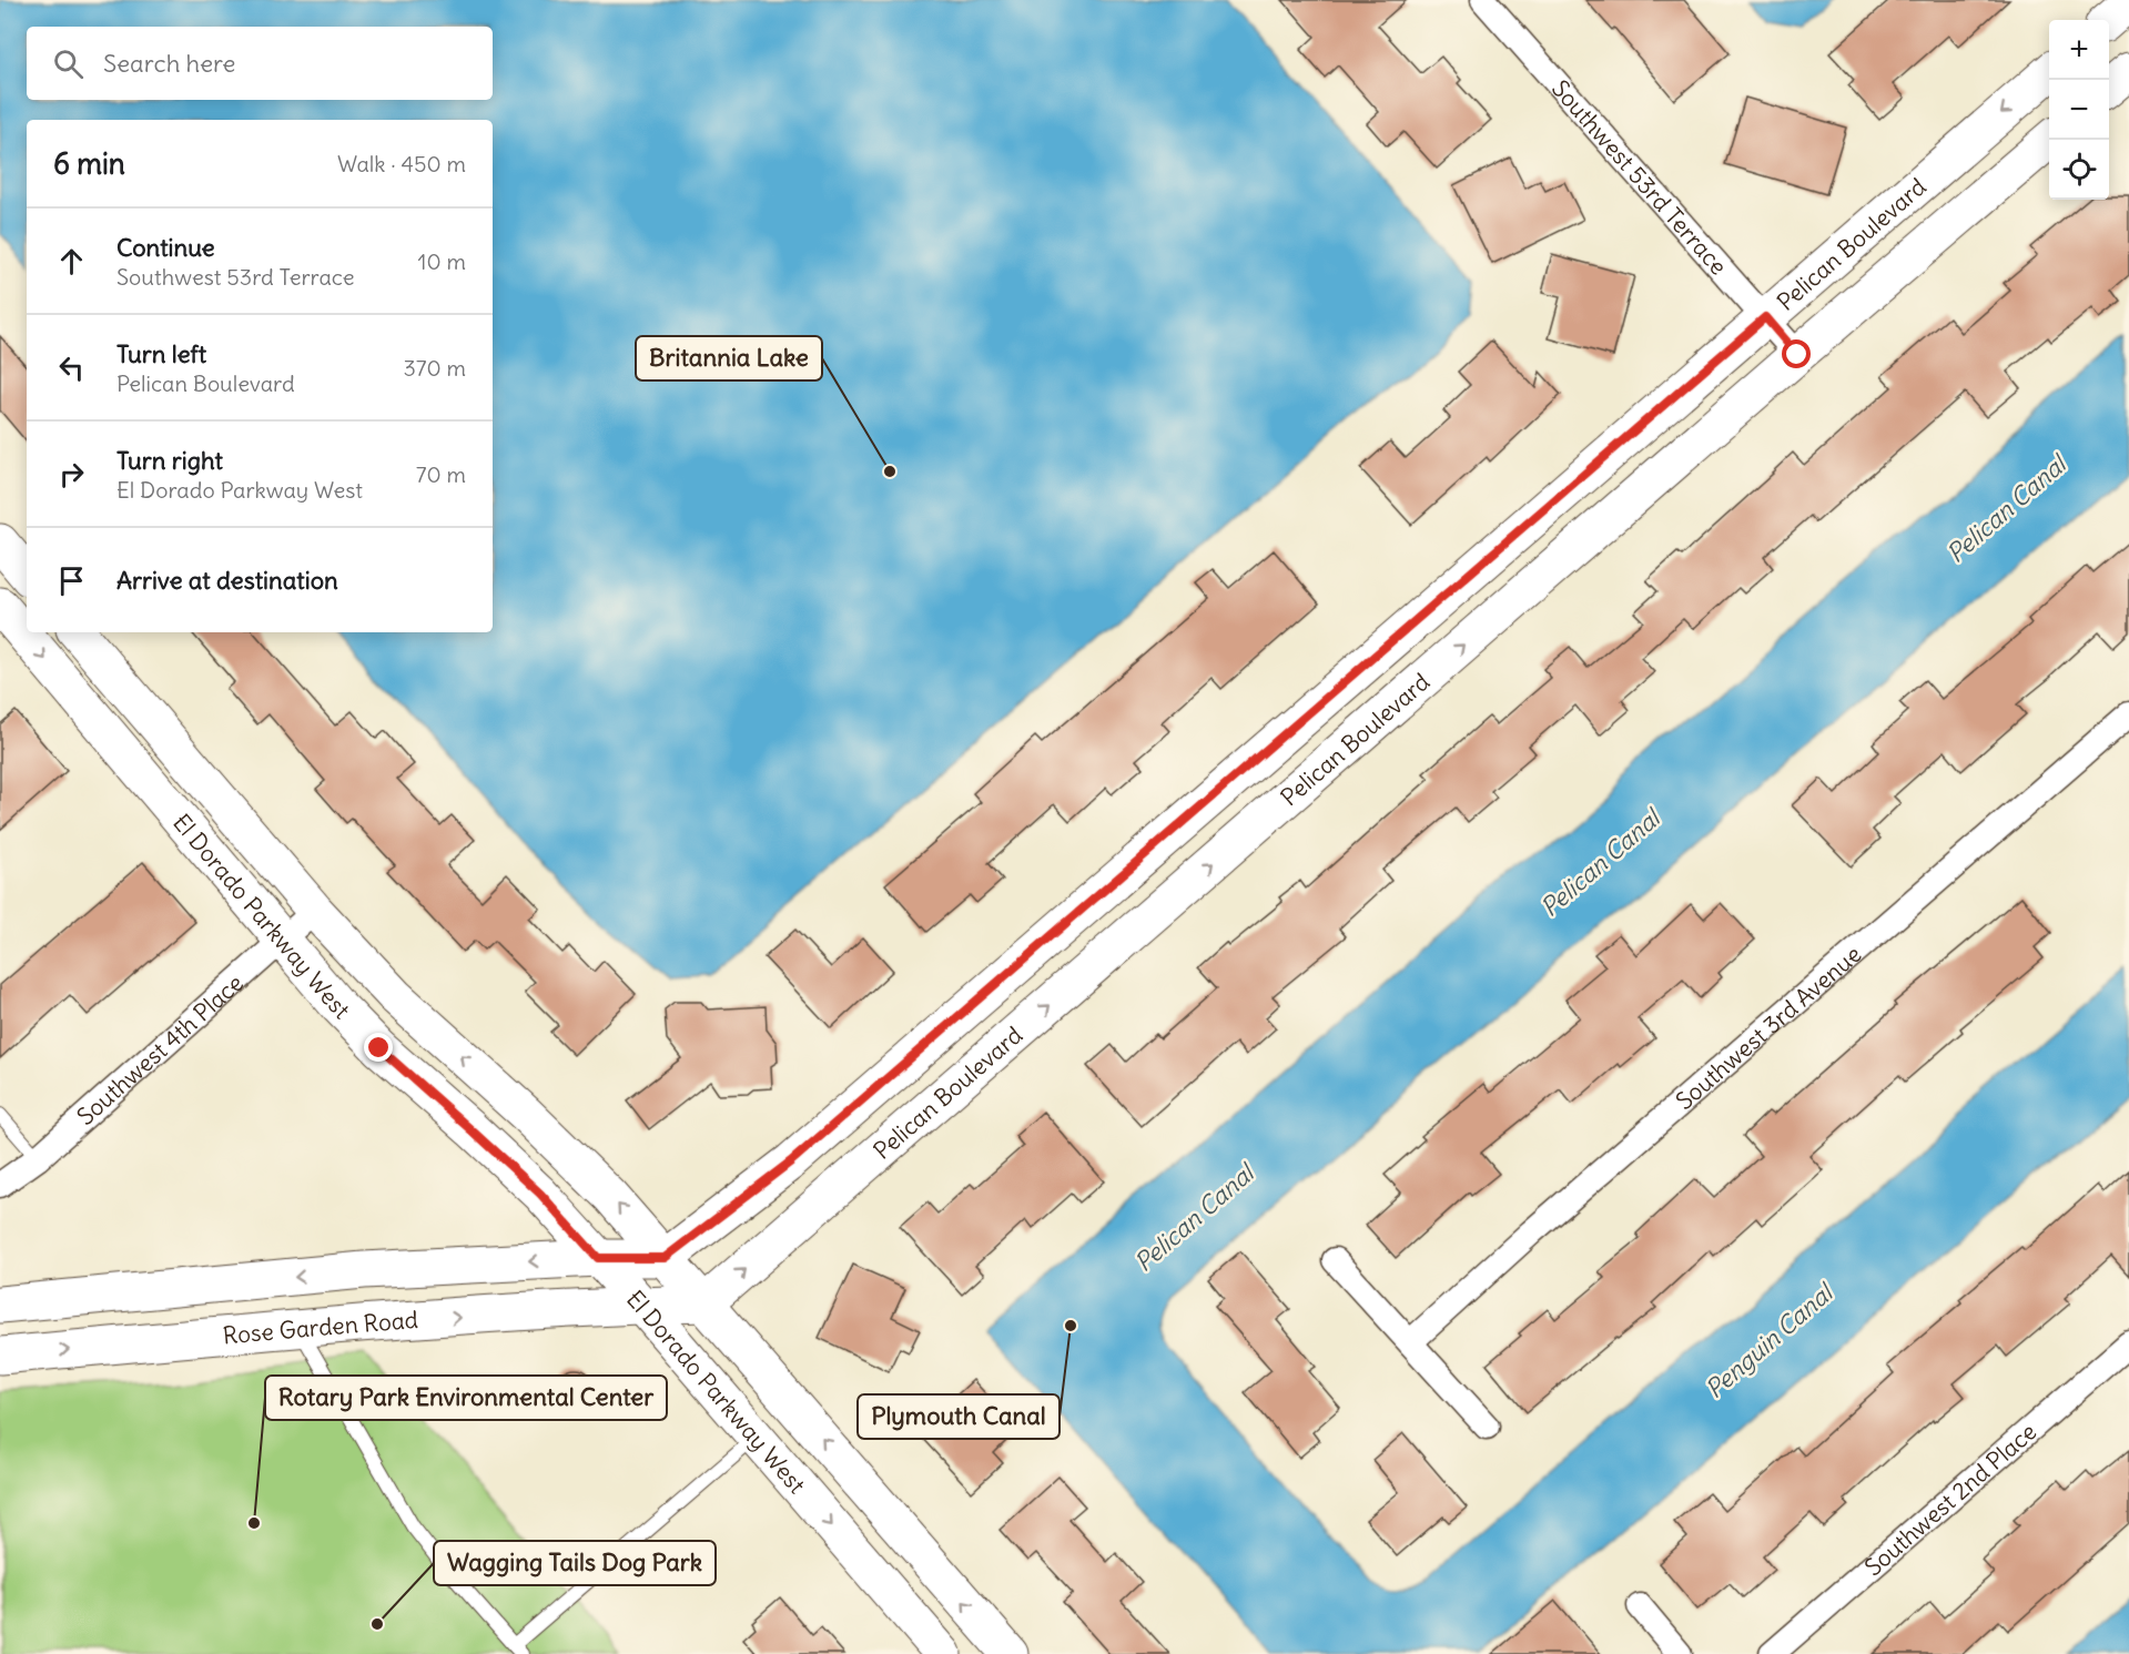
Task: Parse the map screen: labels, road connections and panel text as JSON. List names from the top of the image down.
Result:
{
  "streets": {
    "street": [
      "Southwest 53rd Terrace",
      "Pelican Boulevard",
      "El Dorado Parkway West",
      "Southwest 3rd Avenue",
      "Southwest 4th Place",
      "Rose Garden Road",
      "Southwest 2nd Place"
    ]
  },
  "crossings": [
    ["Southwest 53rd Terrace", "Pelican Boulevard"],
    ["Pelican Boulevard", "El Dorado Parkway West"],
    ["El Dorado Parkway West", "Southwest 4th Place"],
    ["El Dorado Parkway West", "Rose Garden Road"]
  ],
  "water": ["Pelican Canal", "Penguin Canal"],
  "places": [
    "Britannia Lake",
    "Plymouth Canal",
    "Rotary Park Environmental Center",
    "Wagging Tails Dog Park"
  ],
  "page": {
    "map_buttons": ["+", "−"],
    "search": "Search here",
    "heading": ["6 min", "Walk · 450 m"],
    "list": [
      ["Continue", "Southwest 53rd Terrace", "10 m"],
      ["Turn left", "Pelican Boulevard", "370 m"],
      ["Turn right", "El Dorado Parkway West", "70 m"],
      "Arrive at destination"
    ]
  }
}
